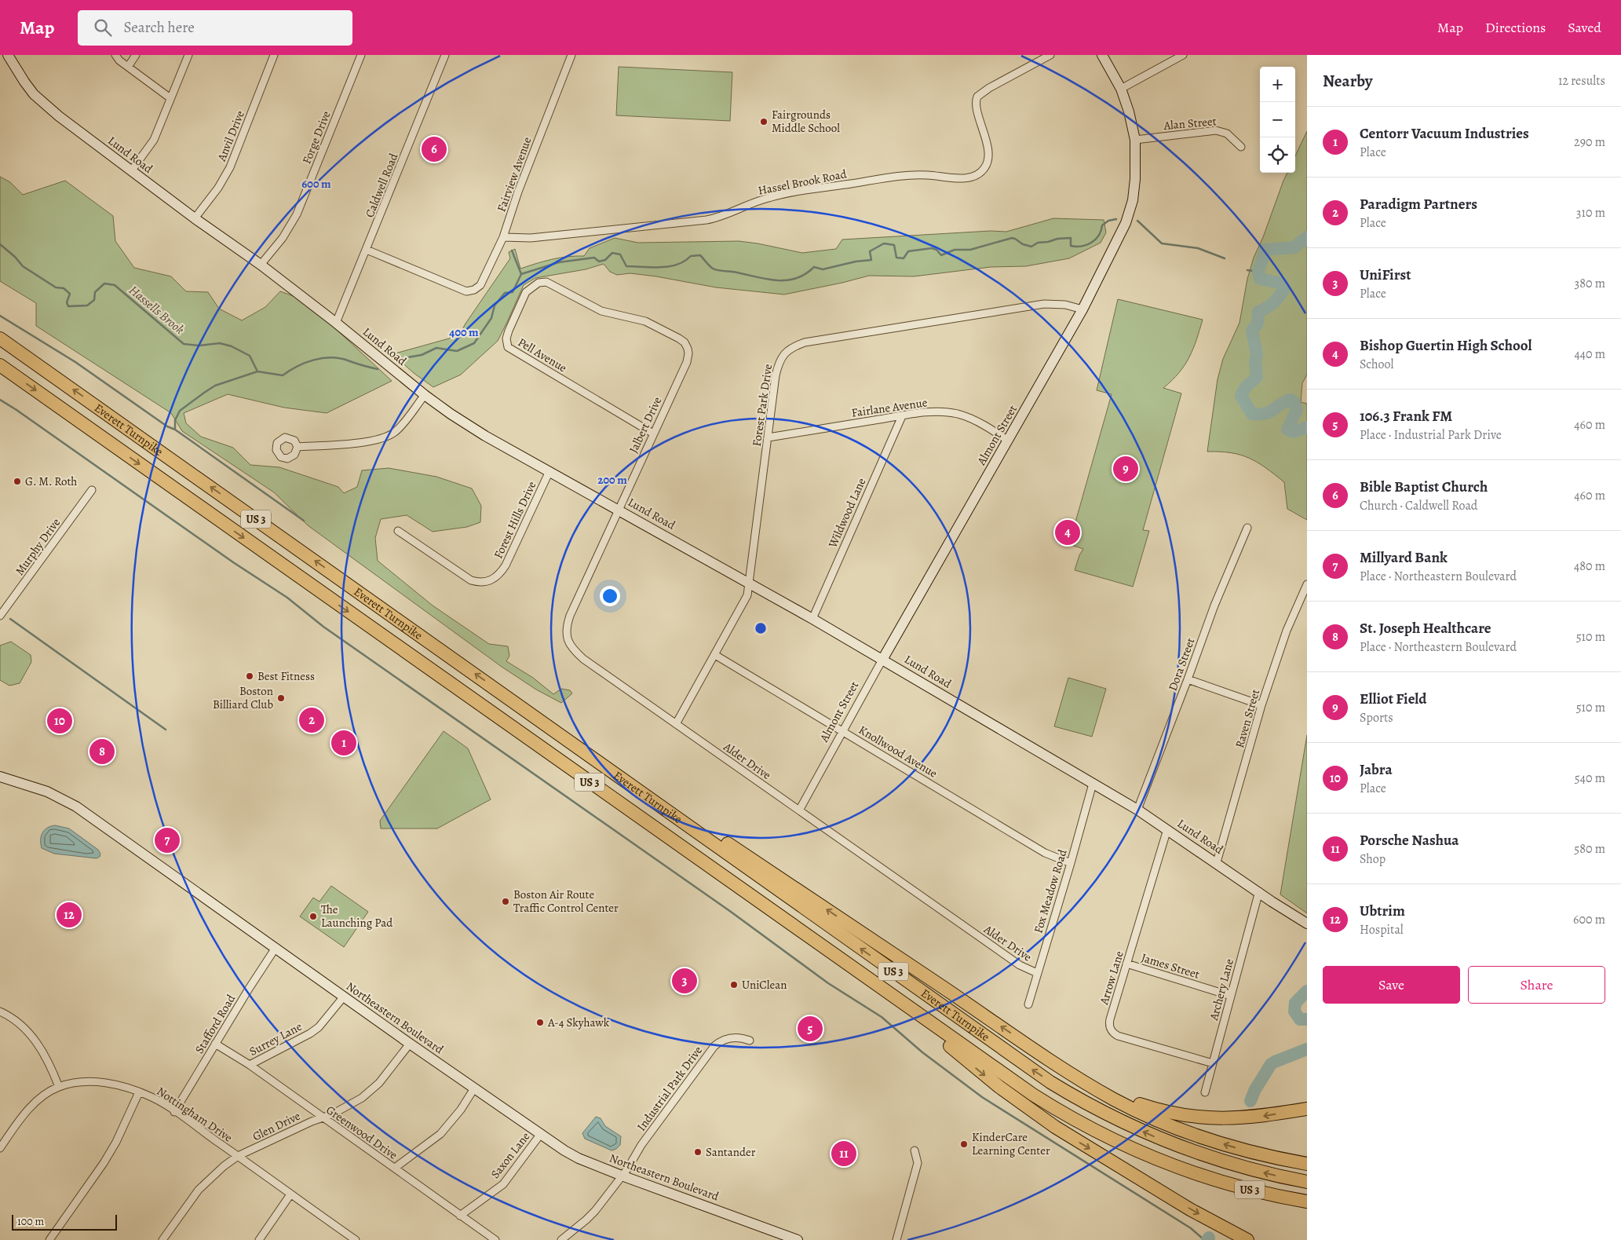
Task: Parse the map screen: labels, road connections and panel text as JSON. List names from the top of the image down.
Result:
{
  "streets": {
    "highway": ["Everett Turnpike", "US 3"],
    "street": [
      "Alan Street",
      "Anvil Drive",
      "Forge Drive",
      "Lund Road",
      "Fairview Avenue",
      "Hassel Brook Road",
      "Caldwell Road",
      "Pell Avenue",
      "Forest Park Drive",
      "Fairlane Avenue",
      "Jalbert Drive",
      "Almont Street",
      "Wildwood Lane",
      "Forest Hills Drive",
      "Murphy Drive",
      "Dora Street",
      "Raven Street",
      "Knollwood Avenue",
      "Alder Drive",
      "Fox Meadow Road",
      "James Street",
      "Arrow Lane",
      "Archery Lane",
      "Northeastern Boulevard",
      "Stafford Road",
      "Surrey Lane",
      "Industrial Park Drive",
      "Nottingham Drive",
      "Glen Drive",
      "Greenwood Drive",
      "Saxon Lane"
    ]
  },
  "crossings": [
    ["Alan Street", "Almont Street"],
    ["Anvil Drive", "Lund Road"],
    ["Forge Drive", "Lund Road"],
    ["Lund Road", "Caldwell Road"],
    ["Lund Road", "Forest Park Drive"],
    ["Lund Road", "Jalbert Drive"],
    ["Lund Road", "Almont Street"],
    ["Lund Road", "Wildwood Lane"],
    ["Lund Road", "Forest Hills Drive"],
    ["Lund Road", "Dora Street"],
    ["Lund Road", "Raven Street"],
    ["Lund Road", "Alder Drive"],
    ["Lund Road", "Fox Meadow Road"],
    ["Lund Road", "Arrow Lane"],
    ["Lund Road", "Archery Lane"],
    ["Fairview Avenue", "Hassel Brook Road"],
    ["Fairview Avenue", "Caldwell Road"],
    ["Pell Avenue", "Jalbert Drive"],
    ["Forest Park Drive", "Fairlane Avenue"],
    ["Forest Park Drive", "Almont Street"],
    ["Forest Park Drive", "Knollwood Avenue"],
    ["Forest Park Drive", "Alder Drive"],
    ["Fairlane Avenue", "Almont Street"],
    ["Fairlane Avenue", "Wildwood Lane"],
    ["Jalbert Drive", "Alder Drive"],
    ["Almont Street", "Knollwood Avenue"],
    ["Almont Street", "Alder Drive"],
    ["Knollwood Avenue", "Fox Meadow Road"],
    ["Alder Drive", "Fox Meadow Road"],
    ["James Street", "Arrow Lane"],
    ["James Street", "Archery Lane"],
    ["Arrow Lane", "Archery Lane"],
    ["Northeastern Boulevard", "Stafford Road"],
    ["Northeastern Boulevard", "Surrey Lane"],
    ["Northeastern Boulevard", "Industrial Park Drive"],
    ["Northeastern Boulevard", "Glen Drive"],
    ["Northeastern Boulevard", "Saxon Lane"],
    ["Stafford Road", "Nottingham Drive"],
    ["Stafford Road", "Greenwood Drive"],
    ["Surrey Lane", "Greenwood Drive"],
    ["Nottingham Drive", "Glen Drive"],
    ["Glen Drive", "Greenwood Drive"],
    ["Greenwood Drive", "Saxon Lane"]
  ],
  "water": ["Hassells Brook"],
  "places": [
    "Fairgrounds Middle School",
    "G. M. Roth",
    "Best Fitness",
    "Boston Billiard Club",
    "Boston Air Route Traffic Control Center",
    "The Launching Pad",
    "UniClean",
    "A-4 Skyhawk",
    "KinderCare Learning Center",
    "Santander"
  ],
  "scale_bar": "100 m",
  "page": {
    "header": "Map",
    "search": "Search here",
    "nav": ["Map", "Directions", "Saved"],
    "heading": ["Nearby", "12 results"],
    "map_buttons": ["+", "−"],
    "list": [
      {
        "mark": "1",
        "name": "Centorr Vacuum Industries",
        "note": "Place",
        "value": "290 m"
      },
      {
        "mark": "2",
        "name": "Paradigm Partners",
        "note": "Place",
        "value": "310 m"
      },
      {
        "mark": "3",
        "name": "UniFirst",
        "note": "Place",
        "value": "380 m"
      },
      {
        "mark": "4",
        "name": "Bishop Guertin High School",
        "note": "School",
        "value": "440 m"
      },
      {
        "mark": "5",
        "name": "106.3 Frank FM",
        "note": "Place · Industrial Park Drive",
        "value": "460 m"
      },
      {
        "mark": "6",
        "name": "Bible Baptist Church",
        "note": "Church · Caldwell Road",
        "value": "460 m"
      },
      {
        "mark": "7",
        "name": "Millyard Bank",
        "note": "Place · Northeastern Boulevard",
        "value": "480 m"
      },
      {
        "mark": "8",
        "name": "St. Joseph Healthcare",
        "note": "Place · Northeastern Boulevard",
        "value": "510 m"
      },
      {
        "mark": "9",
        "name": "Elliot Field",
        "note": "Sports",
        "value": "510 m"
      },
      {
        "mark": "10",
        "name": "Jabra",
        "note": "Place",
        "value": "540 m"
      },
      {
        "mark": "11",
        "name": "Porsche Nashua",
        "note": "Shop",
        "value": "580 m"
      },
      {
        "mark": "12",
        "name": "Ubtrim",
        "note": "Hospital",
        "value": "600 m"
      }
    ],
    "pins": [
      "6",
      "9",
      "4",
      "2",
      "10",
      "1",
      "8",
      "7",
      "12",
      "3",
      "5",
      "11"
    ],
    "buttons": ["Save", "Share"],
    "scale": "100 m"
  },
  "rings": ["600 m", "400 m", "200 m"]
}
